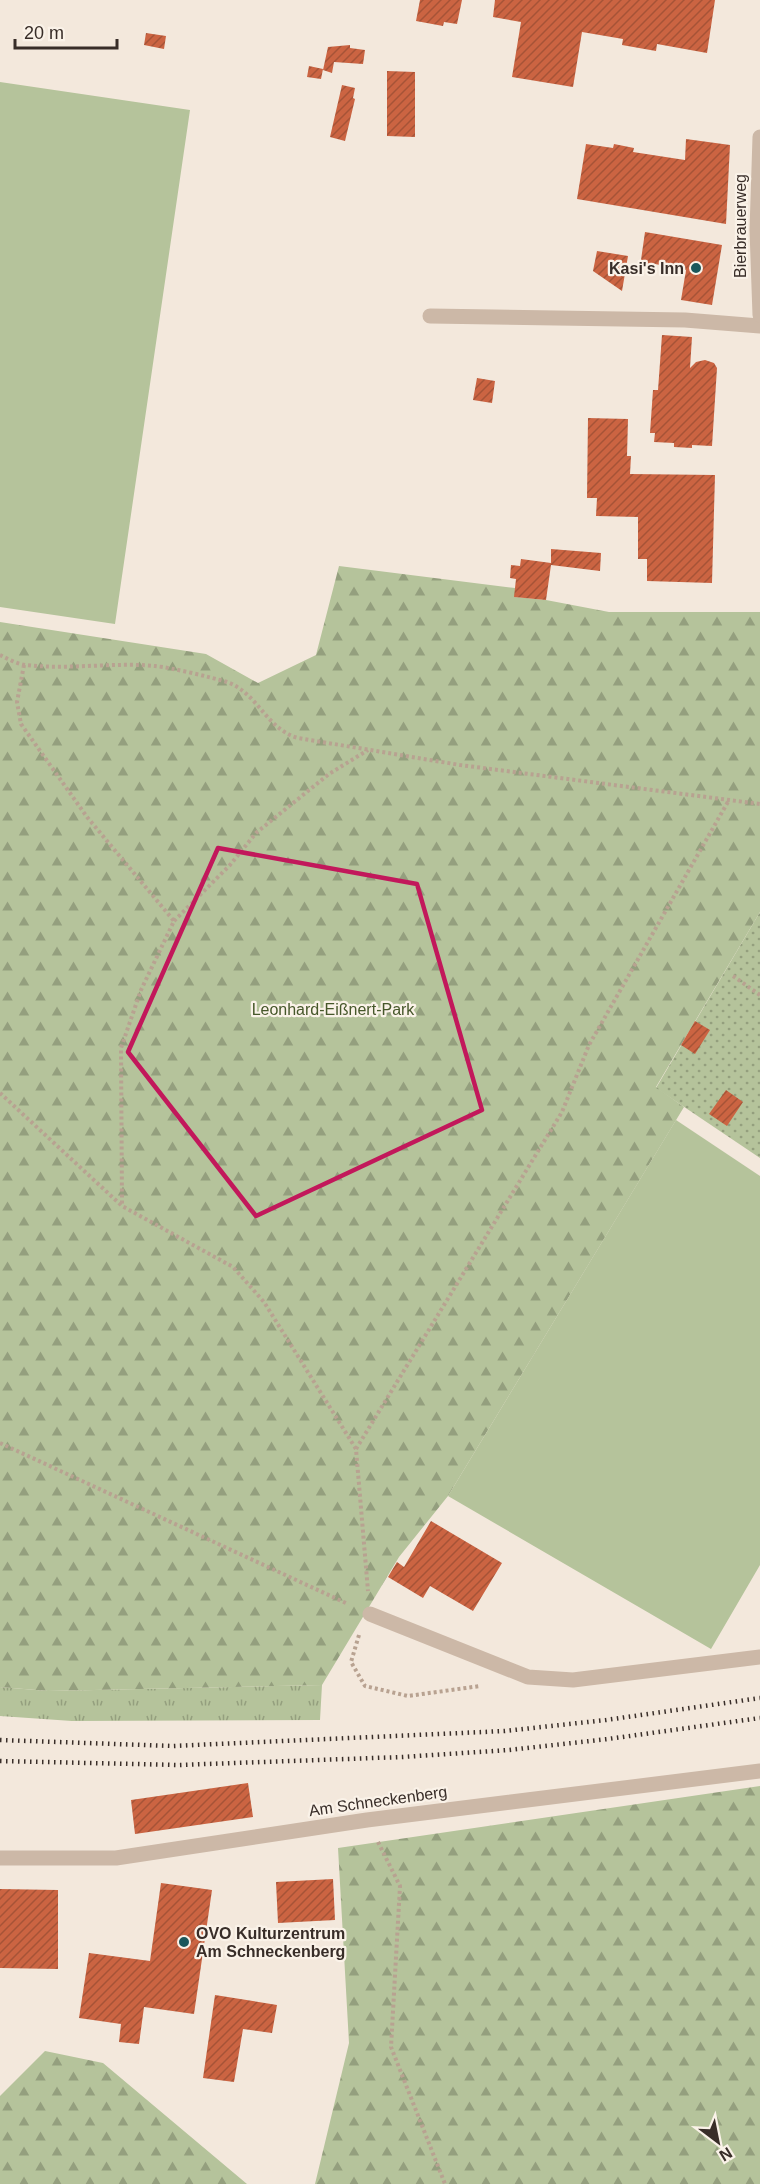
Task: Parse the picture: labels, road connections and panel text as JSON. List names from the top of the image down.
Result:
{
  "streets": {
    "street": ["Bierbrauerweg", "Am Schneckenberg"]
  },
  "parks": ["Leonhard-Eißnert-Park"],
  "places": ["Kasi's Inn", "OVO Kulturzentrum Am Schneckenberg"],
  "scale_bar": "20 m",
  "north": "bottom right"
}
